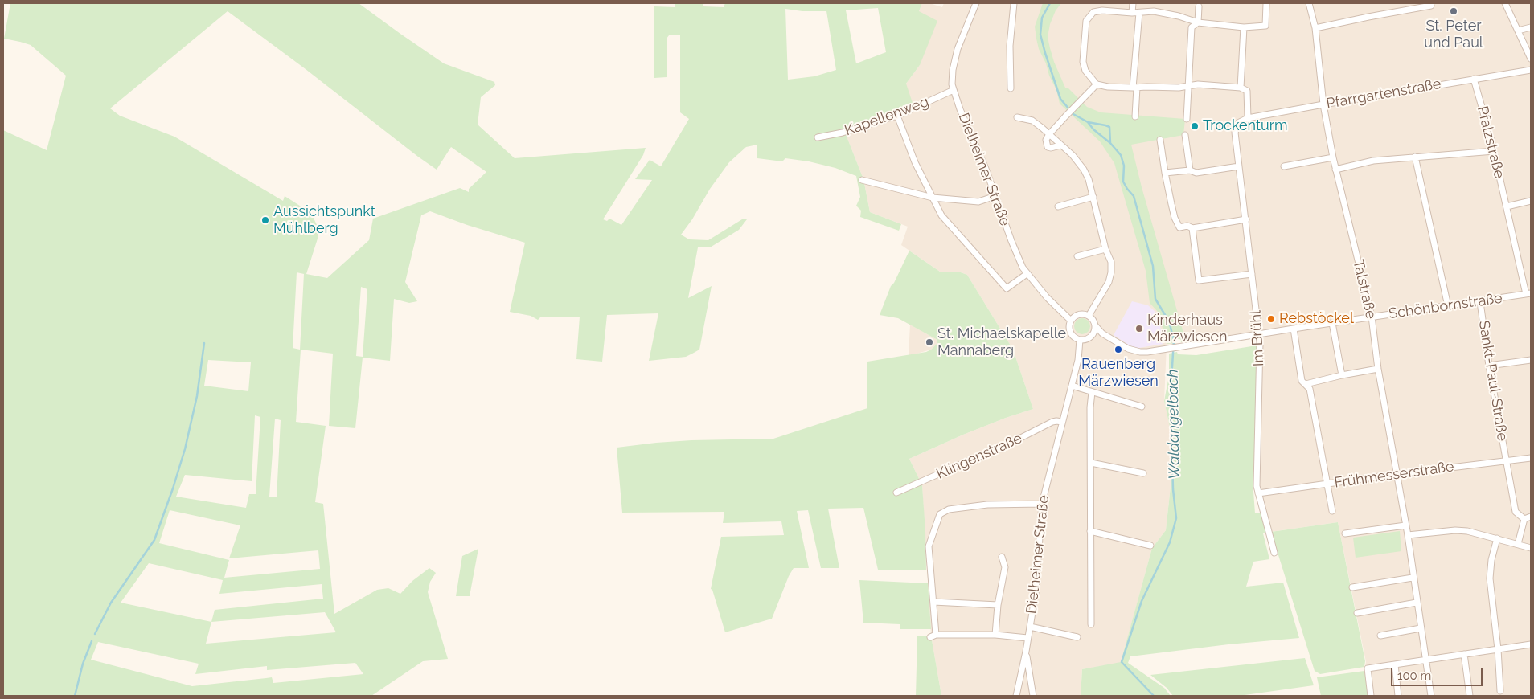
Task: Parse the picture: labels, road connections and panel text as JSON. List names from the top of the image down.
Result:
{
  "streets": {
    "street": [
      "Pfarrgartenstraße",
      "Kapellenweg",
      "Pfalzstraße",
      "Dielheimer Straße",
      "Talstraße",
      "Schönbornstraße",
      "Im Brühl",
      "Sankt-Paul-Straße",
      "Klingenstraße",
      "Frühmesserstraße"
    ]
  },
  "crossings": [
    ["Pfarrgartenstraße", "Pfalzstraße"],
    ["Pfarrgartenstraße", "Talstraße"],
    ["Pfarrgartenstraße", "Im Brühl"],
    ["Kapellenweg", "Dielheimer Straße"],
    ["Pfalzstraße", "Schönbornstraße"],
    ["Dielheimer Straße", "Schönbornstraße"],
    ["Dielheimer Straße", "Klingenstraße"],
    ["Talstraße", "Schönbornstraße"],
    ["Talstraße", "Frühmesserstraße"],
    ["Schönbornstraße", "Im Brühl"],
    ["Schönbornstraße", "Sankt-Paul-Straße"],
    ["Im Brühl", "Frühmesserstraße"],
    ["Sankt-Paul-Straße", "Frühmesserstraße"]
  ],
  "water": ["Waldangelbach"],
  "places": [
    "St. Peter und Paul",
    "Trockenturm",
    "Aussichtspunkt Mühlberg",
    "Rebstöckel",
    "Kinderhaus Märzwiesen",
    "St. Michaelskapelle Mannaberg",
    "Rauenberg Märzwiesen"
  ],
  "scale_bar": "100 m"
}
